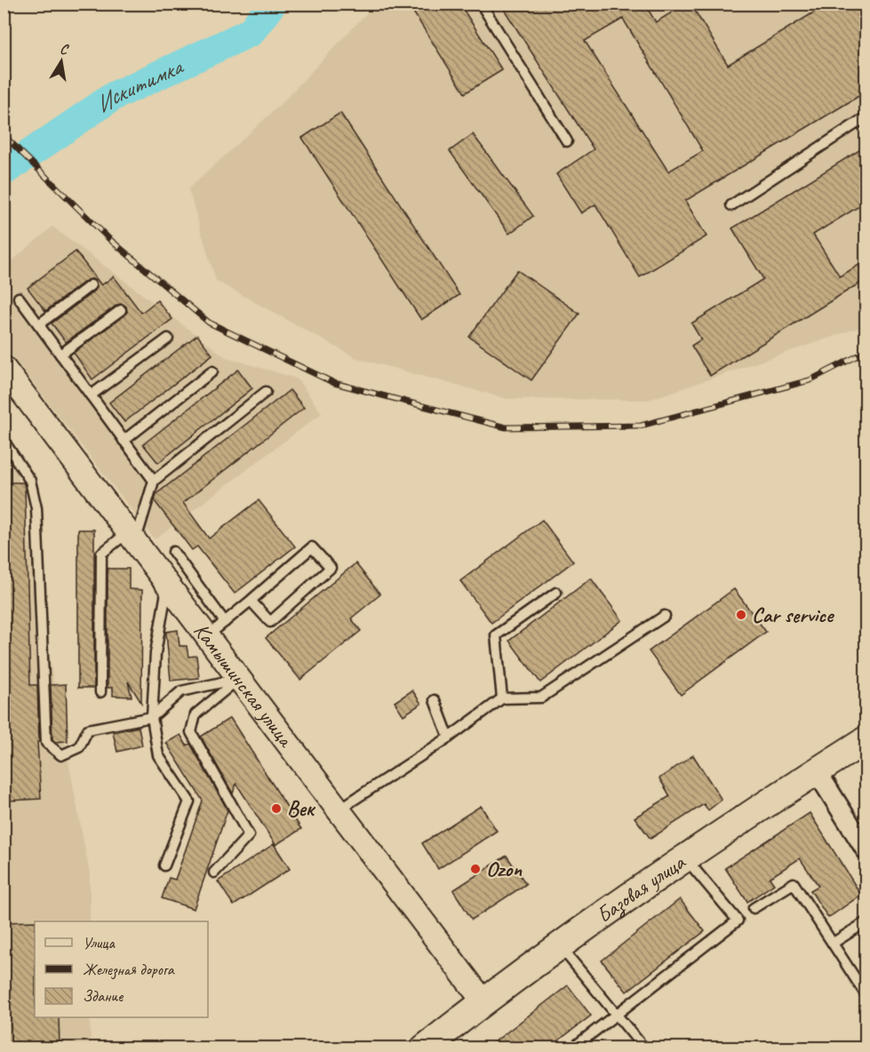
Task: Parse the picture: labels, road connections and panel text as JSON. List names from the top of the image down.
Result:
{
  "streets": {
    "main road": ["Базовая улица"],
    "street": ["Камышинская улица"]
  },
  "crossings": [
    ["Камышинская улица", "Базовая улица"]
  ],
  "water": ["Искитимка"],
  "places": ["Car service", "Век", "Ozon"],
  "legend": ["Улица", "Железная дорога", "Здание"],
  "north": "top"
}
